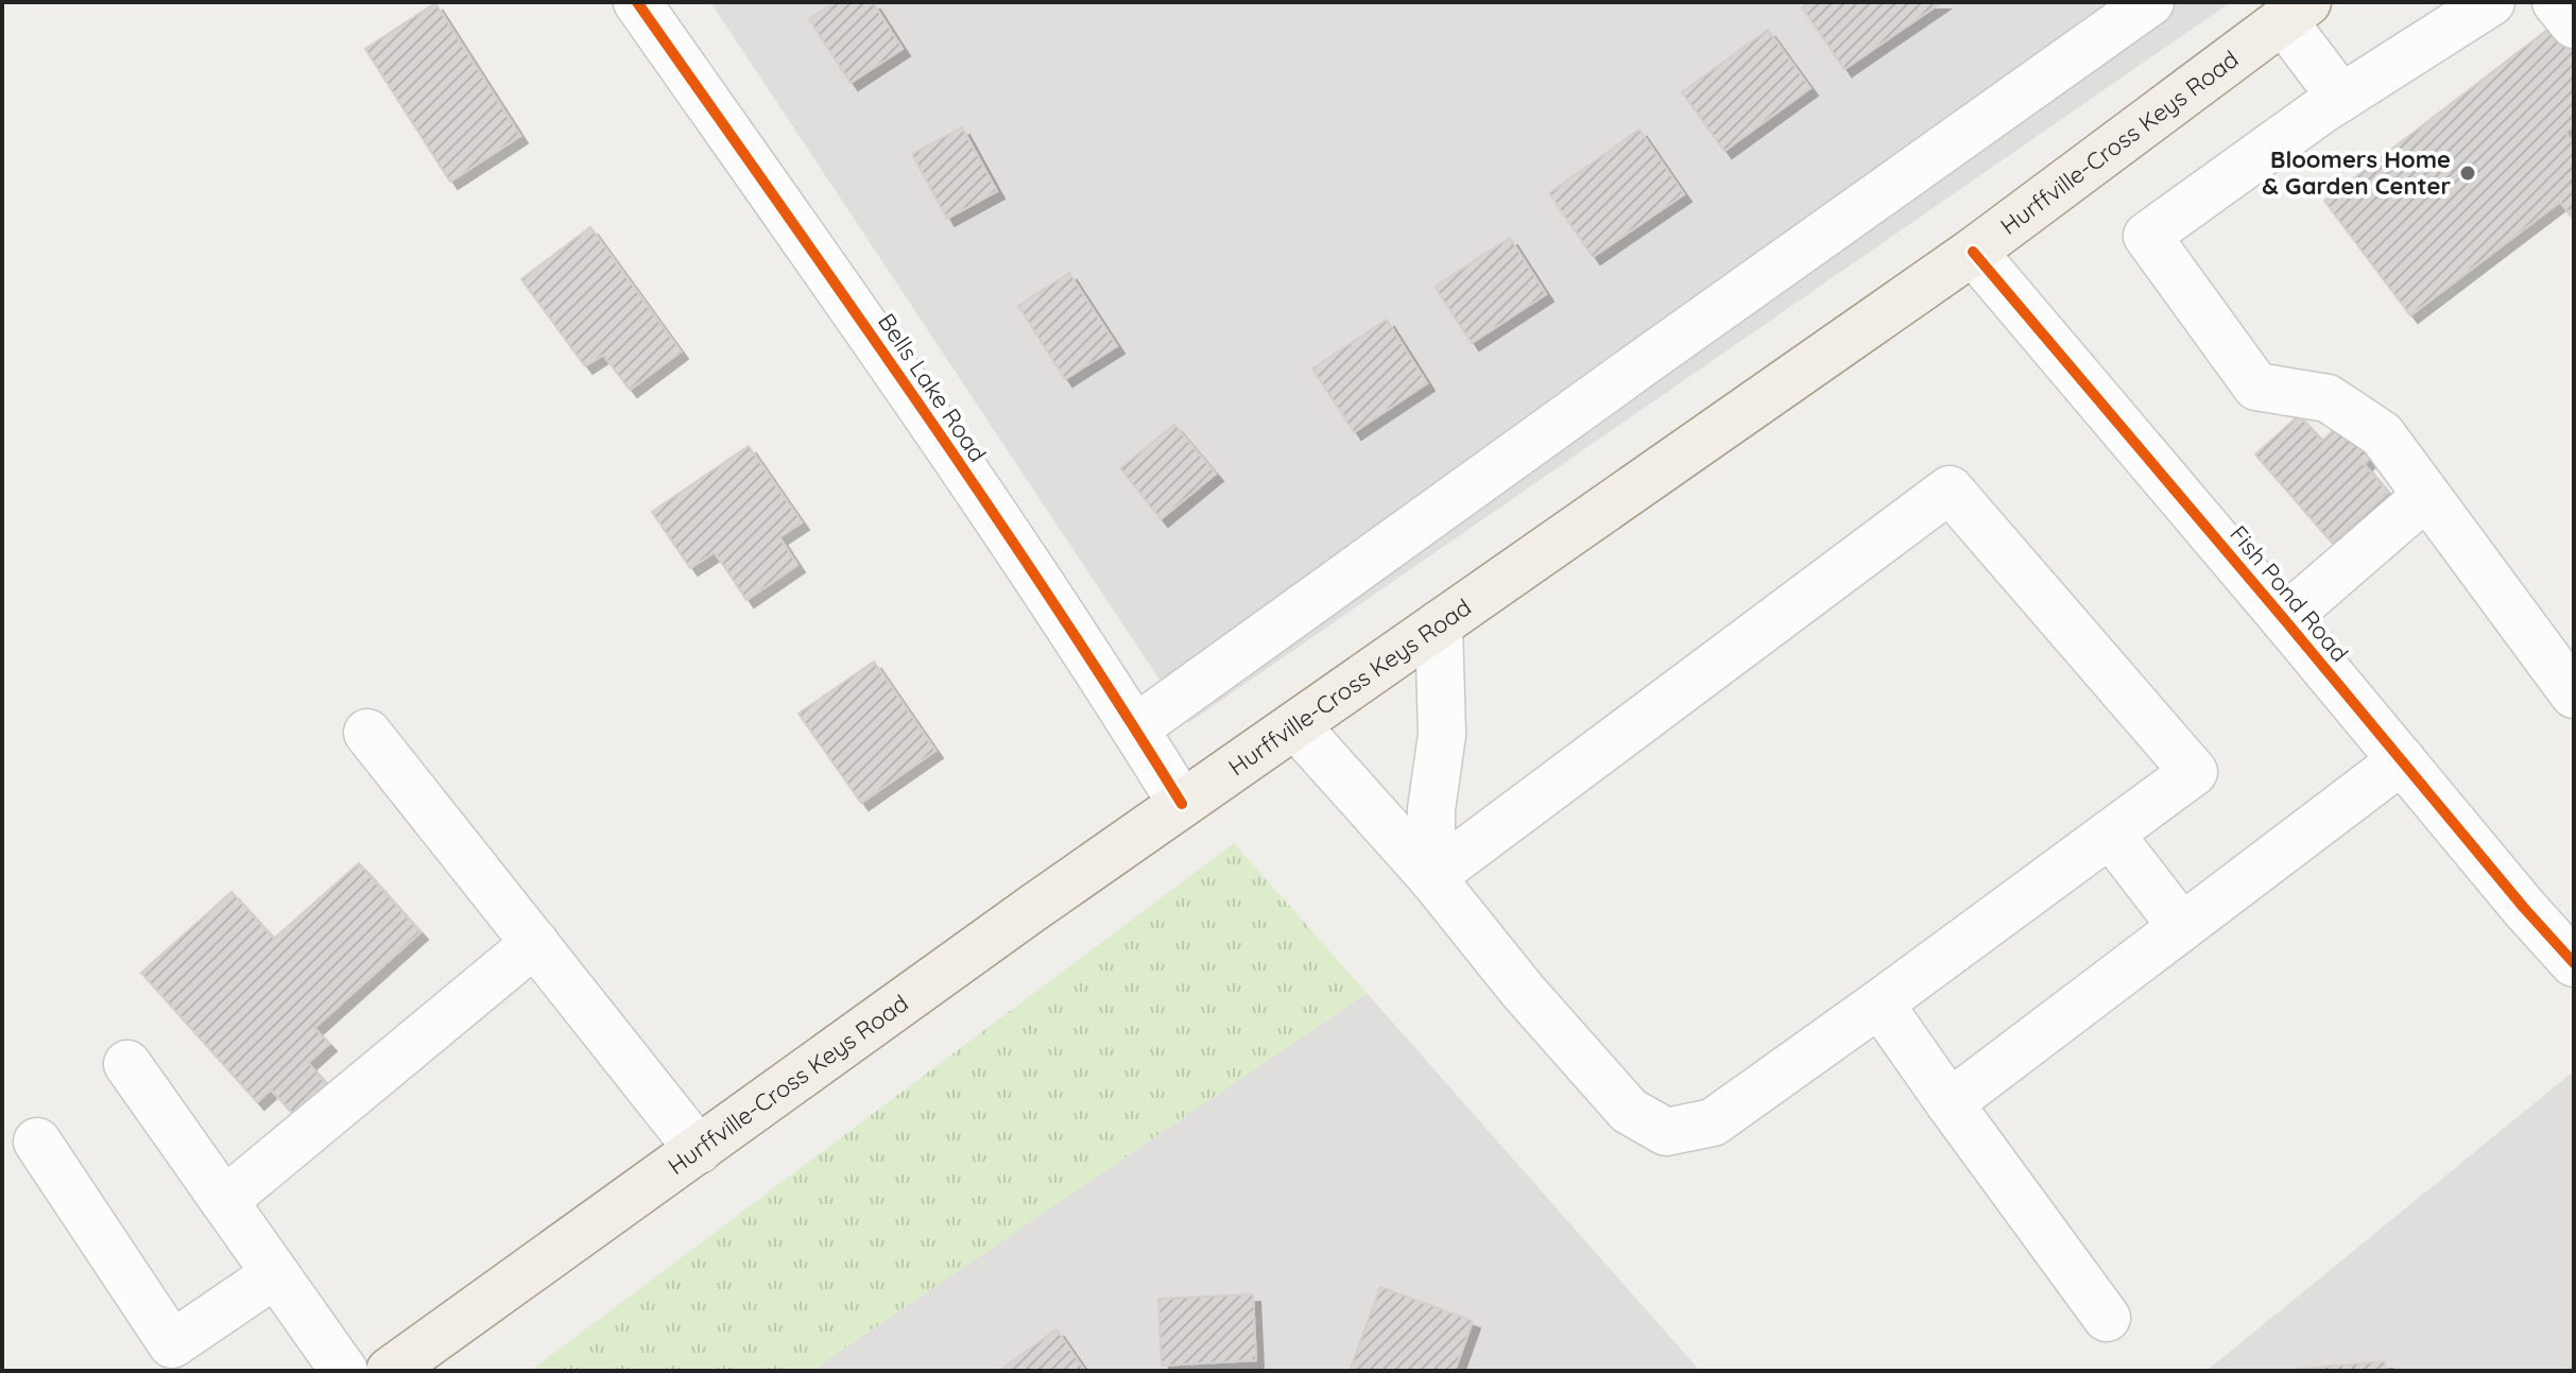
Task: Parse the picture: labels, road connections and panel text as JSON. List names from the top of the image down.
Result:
{
  "streets": {
    "main road": ["Hurffville-Cross Keys Road"],
    "street": ["Bells Lake Road", "Fish Pond Road"]
  },
  "crossings": [
    ["Hurffville-Cross Keys Road", "Bells Lake Road"],
    ["Hurffville-Cross Keys Road", "Fish Pond Road"]
  ],
  "places": ["Bloomers Home & Garden Center"]
}
